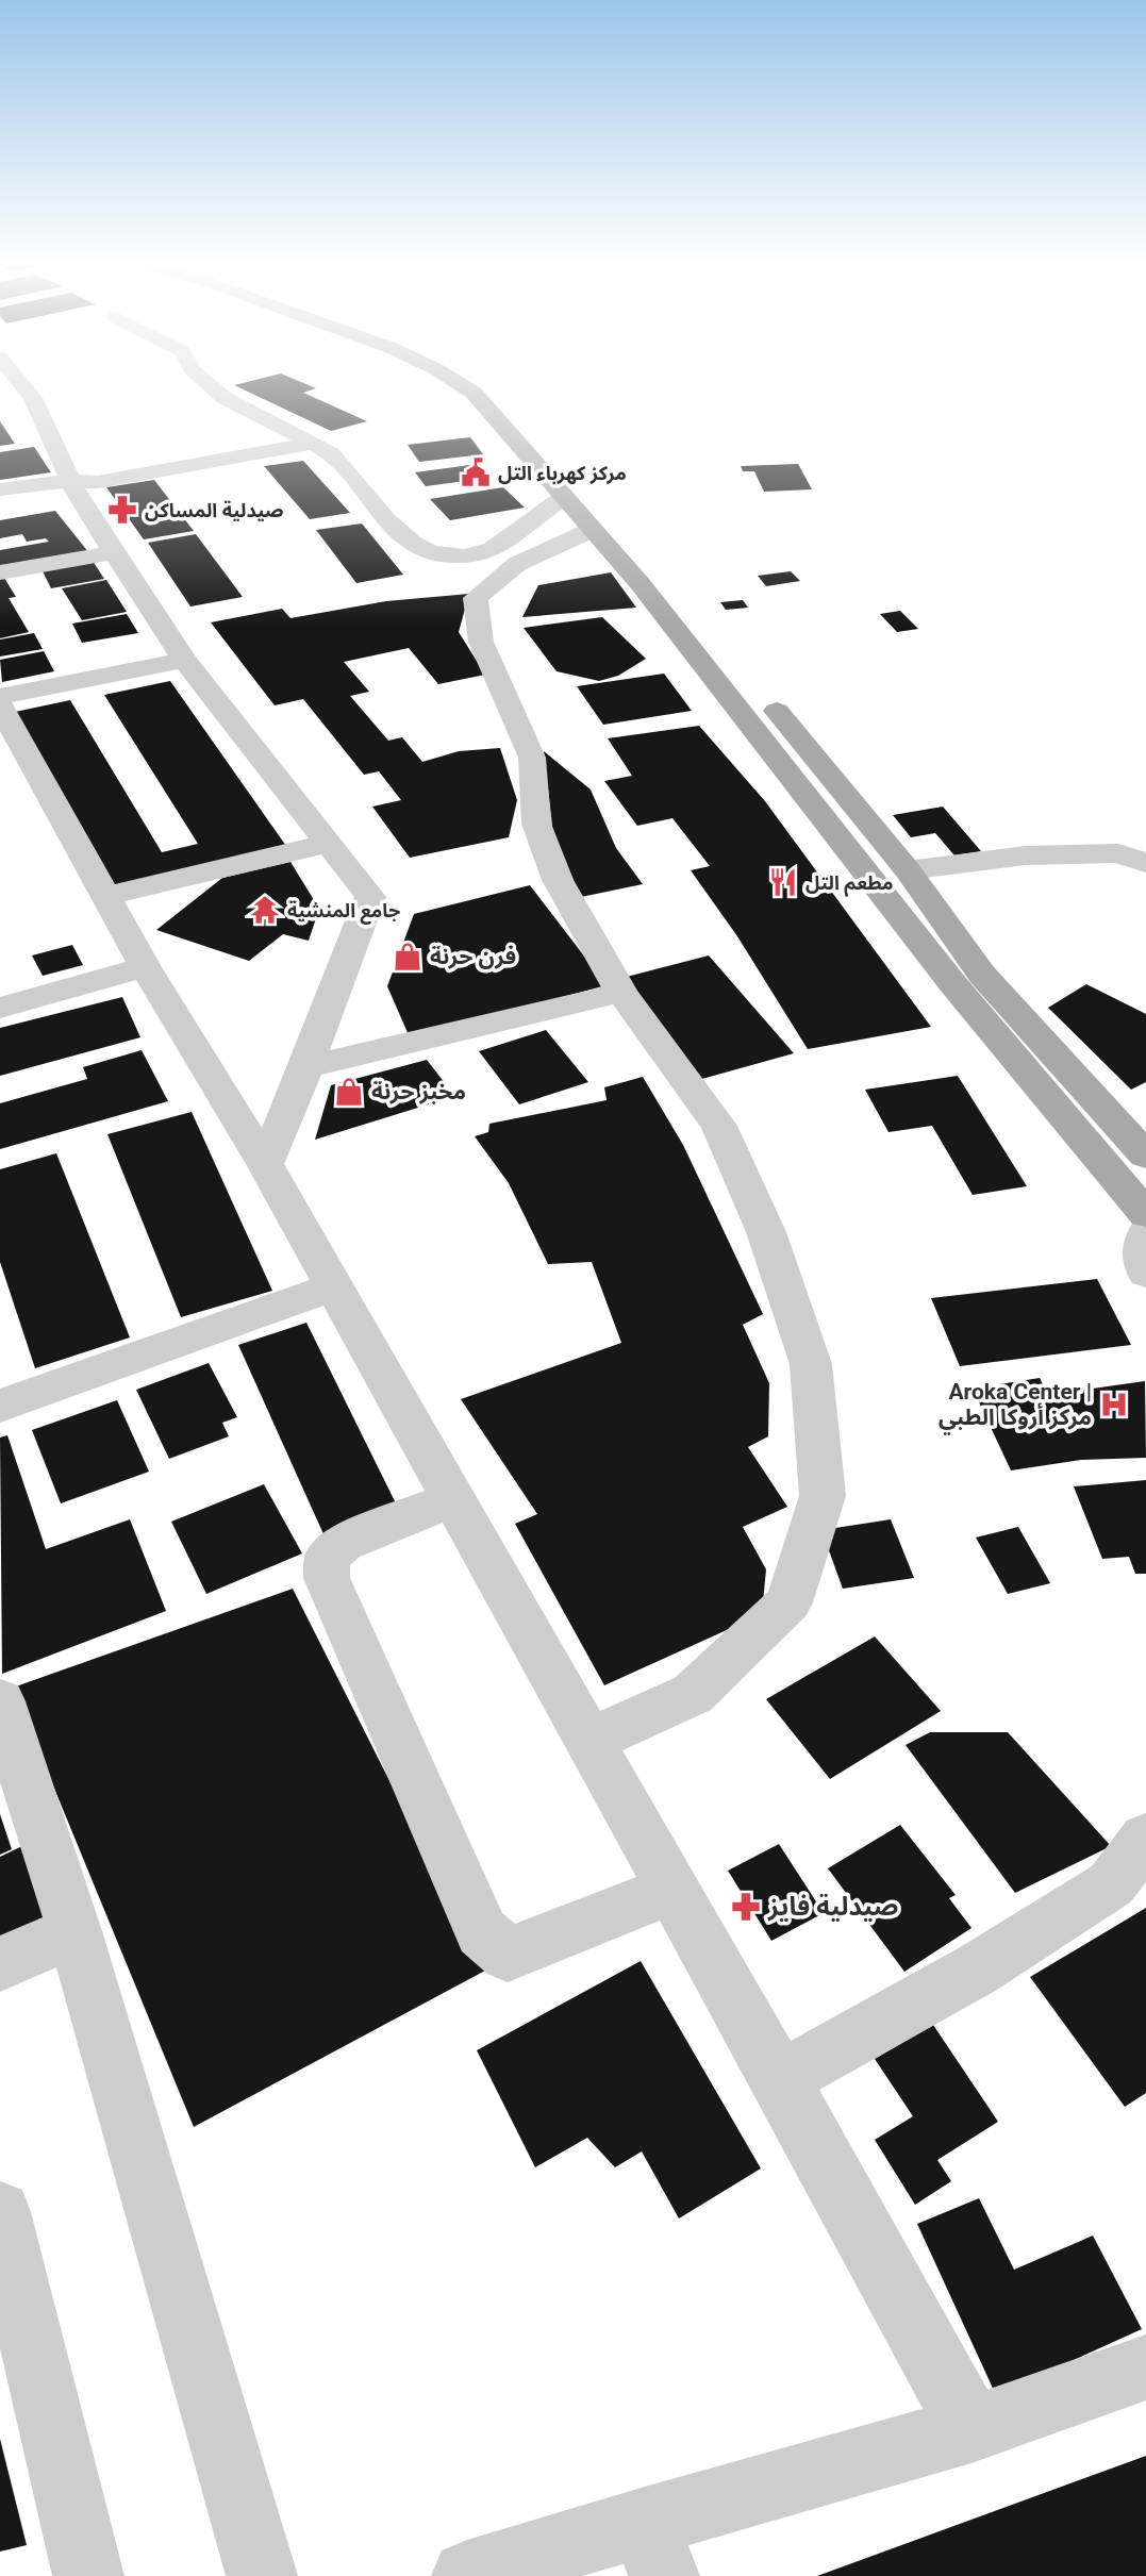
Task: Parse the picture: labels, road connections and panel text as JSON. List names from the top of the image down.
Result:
{
  "places": {
    "public building": ["مركز كهرباء التل"],
    "pharmacy": ["صيدلية المساكن", "صيدلية فايز"],
    "restaurant": ["مطعم التل"],
    "temple": ["جامع المنشية"],
    "shop": ["فرن حرنة", "مخبز حرنة"],
    "hospital": ["Aroka Center | مركز أروكا الطبي"]
  }
}
